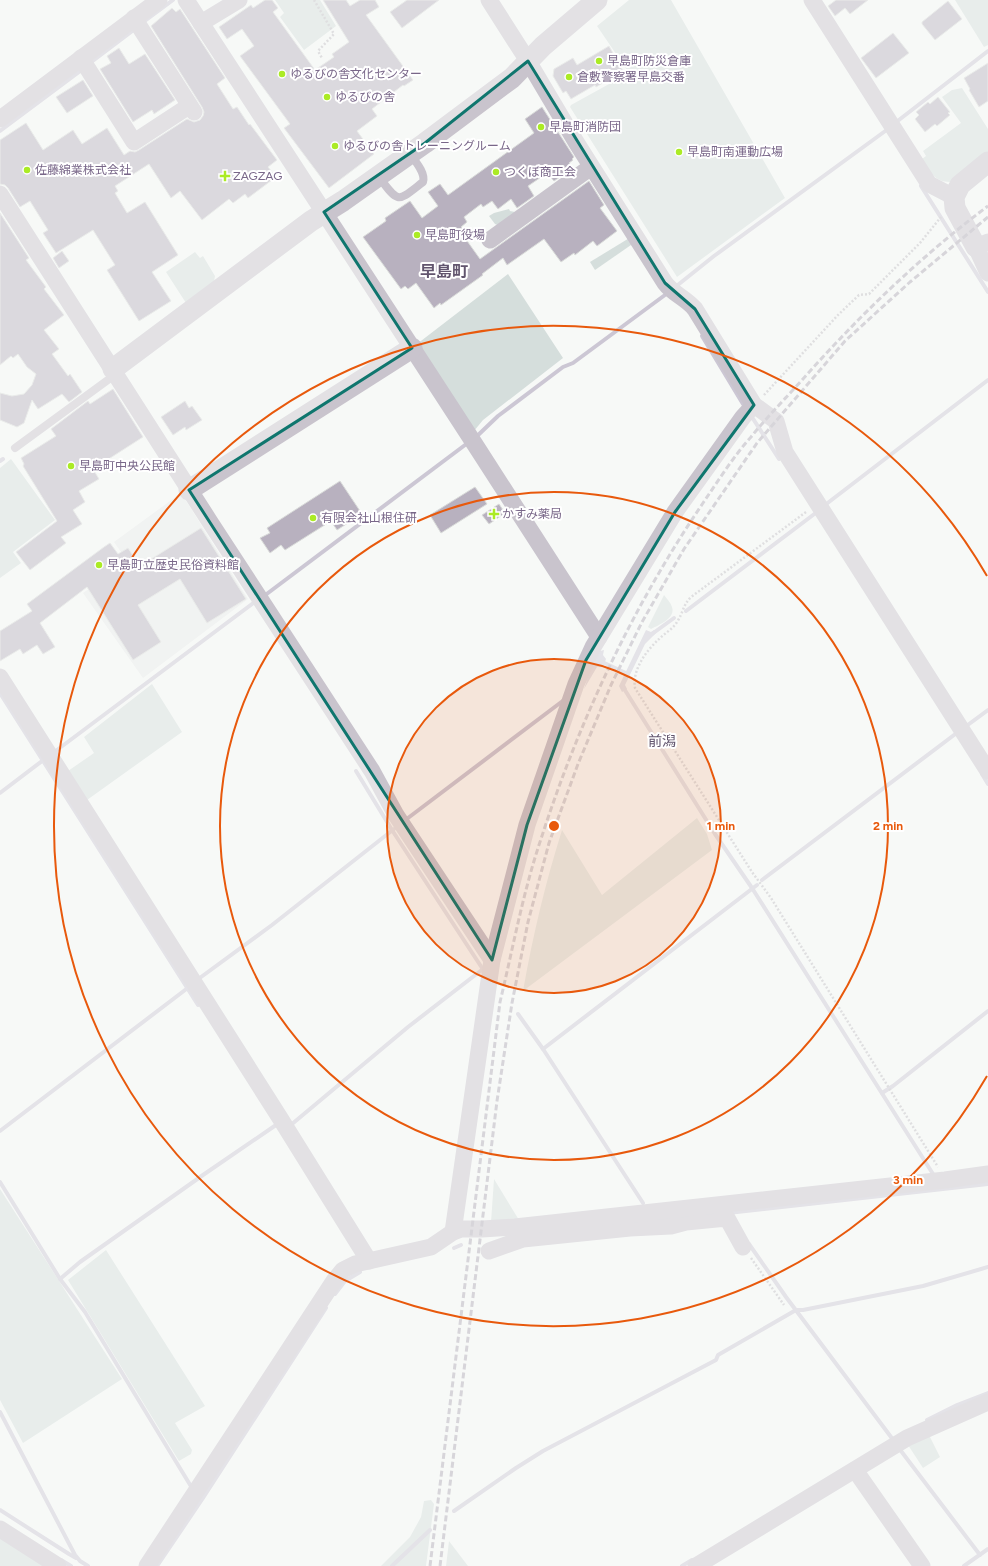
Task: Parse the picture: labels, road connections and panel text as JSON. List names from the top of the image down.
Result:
{
  "districts": ["早島町", "前潟"],
  "places": {
    "other": [
      "早島町防災倉庫",
      "ゆるびの舎文化センター",
      "倉敷警察署早島交番",
      "ゆるびの舎",
      "早島町消防団",
      "ゆるびの舎トレーニングルーム",
      "早島町南運動広場",
      "佐藤綿業株式会社",
      "つくぼ商工会",
      "早島町役場",
      "早島町中央公民館",
      "有限会社山根住研",
      "早島町立歴史民俗資料館"
    ],
    "health": ["ZAGZAG", "かすみ薬局"]
  },
  "rings": ["1 min", "2 min", "3 min"]
}
